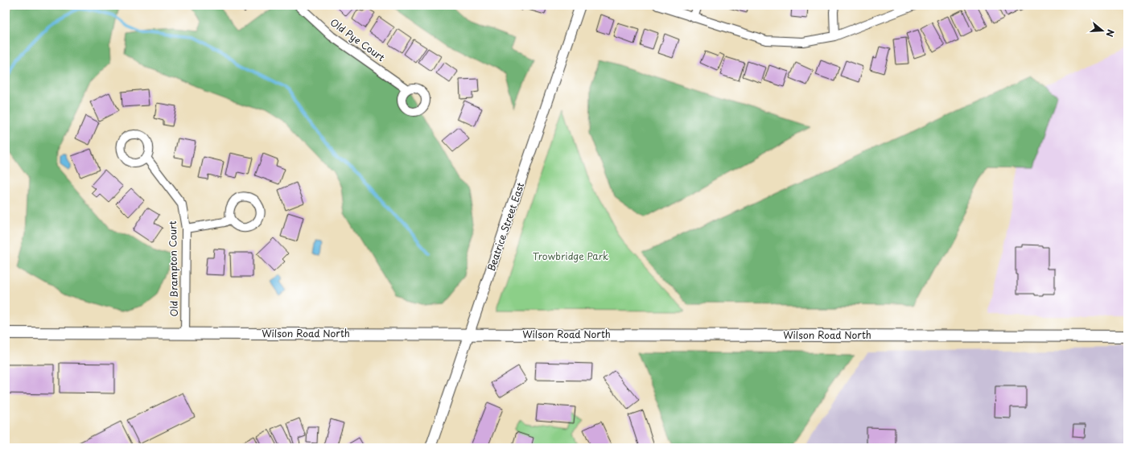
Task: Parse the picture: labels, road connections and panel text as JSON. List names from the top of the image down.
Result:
{
  "streets": {
    "main road": ["Wilson Road North"],
    "street": ["Old Pye Court", "Beatrice Street East", "Old Brampton Court"]
  },
  "crossings": [
    ["Beatrice Street East", "Wilson Road North"],
    ["Old Brampton Court", "Wilson Road North"]
  ],
  "parks": ["Trowbridge Park"],
  "north": "right"
}
